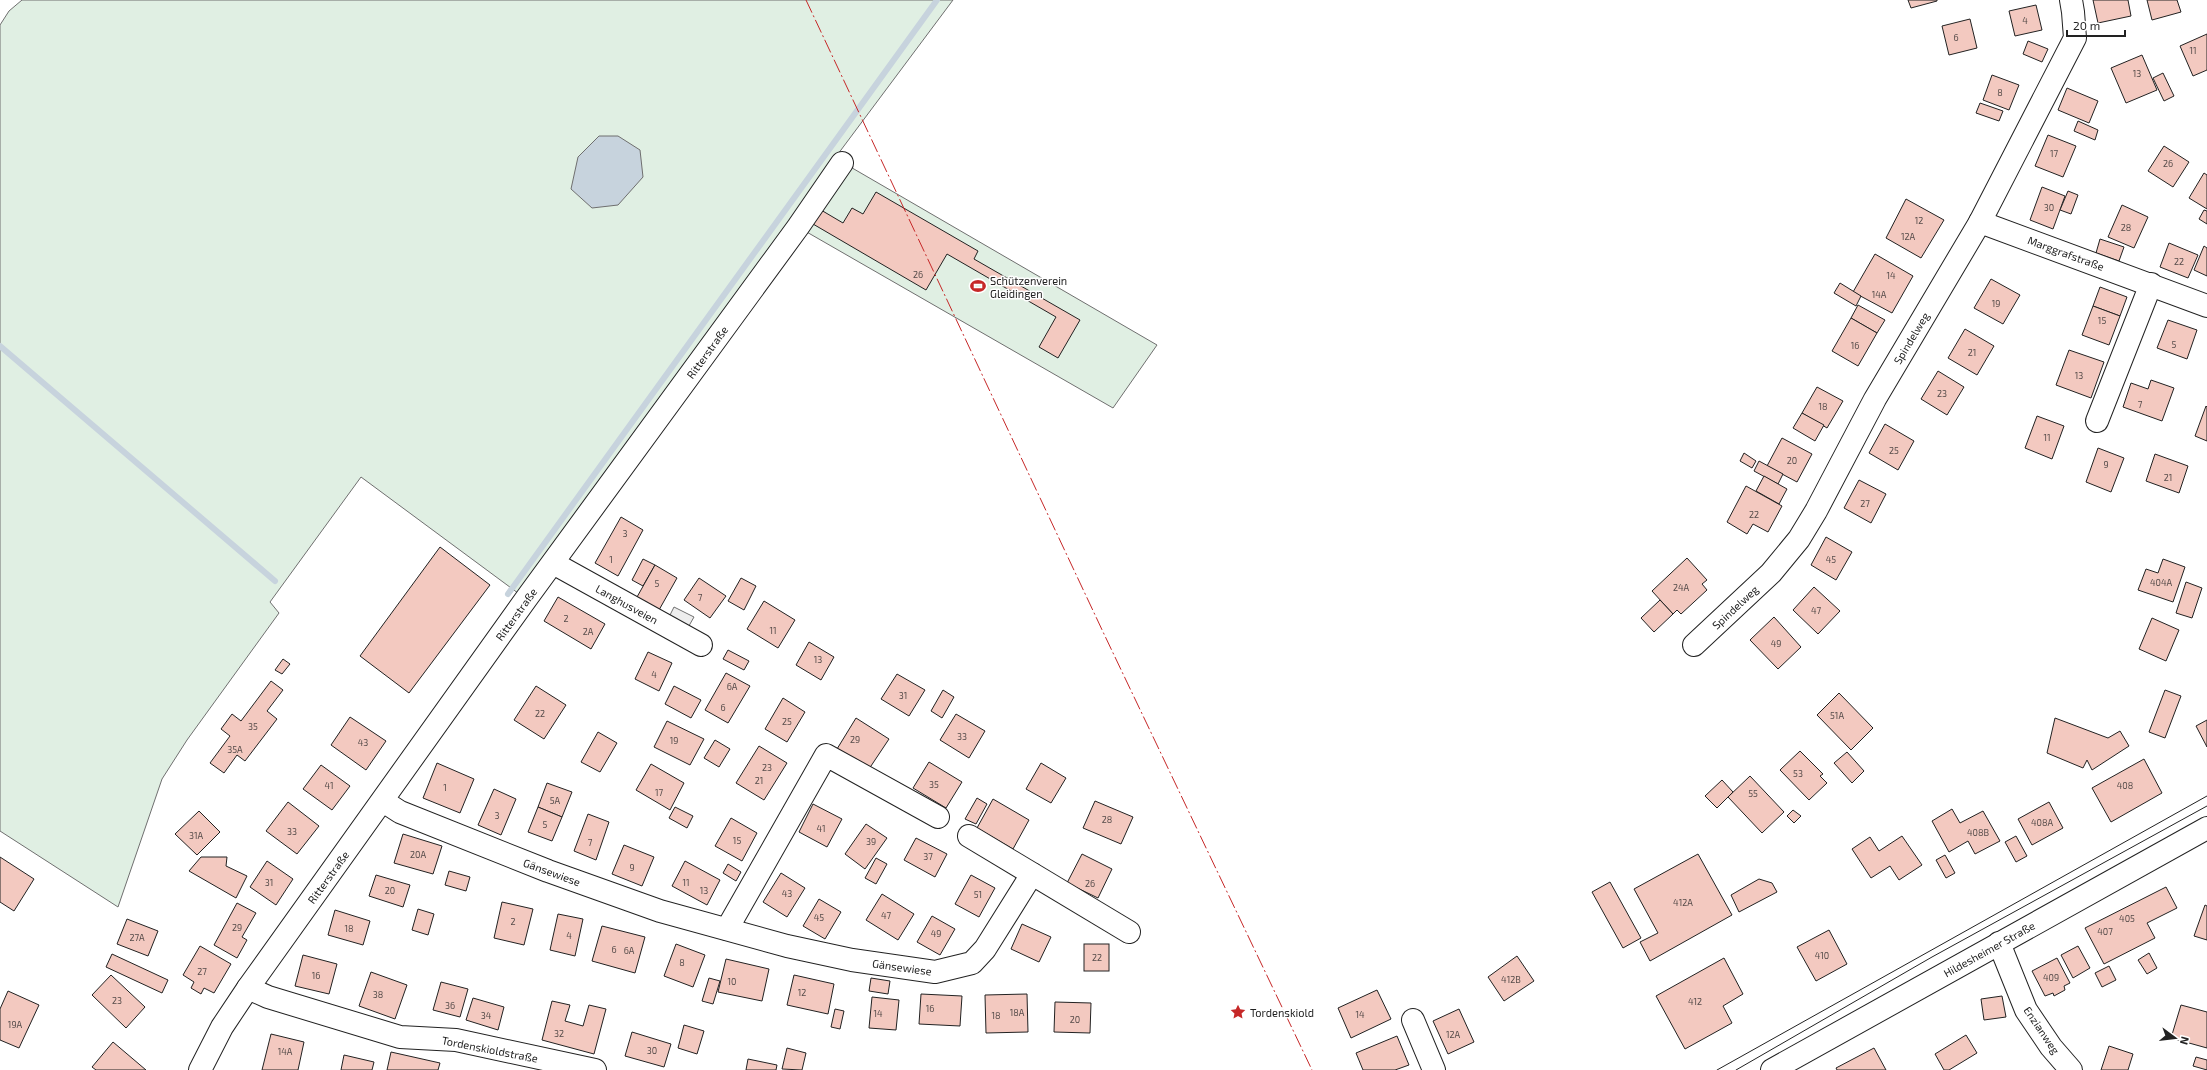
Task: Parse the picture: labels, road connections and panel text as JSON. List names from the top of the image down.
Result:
{
  "streets": {
    "street": [
      "Marggrafstraße",
      "Spindelweg",
      "Ritterstraße",
      "Langhusveien",
      "Gänsewiese",
      "Hildesheimer Straße",
      "Enzianweg",
      "Tordenskioldstraße"
    ]
  },
  "crossings": [
    ["Marggrafstraße", "Spindelweg"],
    ["Ritterstraße", "Langhusveien"],
    ["Ritterstraße", "Gänsewiese"],
    ["Ritterstraße", "Tordenskioldstraße"],
    ["Hildesheimer Straße", "Enzianweg"]
  ],
  "places": {
    "sports": ["Schützenverein Gleidingen"],
    "place": ["Tordenskiold"]
  },
  "house_numbers": [
    "4",
    "6",
    "11",
    "13",
    "8",
    "17",
    "26",
    "30",
    "12",
    "28",
    "12A",
    "22",
    "26",
    "14",
    "14A",
    "19",
    "15",
    "5",
    "16",
    "21",
    "13",
    "23",
    "7",
    "18",
    "11",
    "25",
    "20",
    "9",
    "21",
    "27",
    "22",
    "3",
    "1",
    "45",
    "404A",
    "5",
    "24A",
    "7",
    "47",
    "2",
    "11",
    "2A",
    "49",
    "13",
    "4",
    "6A",
    "31",
    "6",
    "22",
    "51A",
    "25",
    "35",
    "33",
    "29",
    "19",
    "43",
    "35A",
    "23",
    "53",
    "21",
    "35",
    "41",
    "408",
    "1",
    "17",
    "55",
    "5A",
    "3",
    "28",
    "408A",
    "5",
    "41",
    "33",
    "408B",
    "31A",
    "15",
    "39",
    "7",
    "20A",
    "37",
    "9",
    "31",
    "11",
    "26",
    "20",
    "13",
    "43",
    "51",
    "412A",
    "47",
    "45",
    "405",
    "2",
    "29",
    "18",
    "407",
    "49",
    "4",
    "27A",
    "6",
    "6A",
    "410",
    "22",
    "8",
    "27",
    "16",
    "409",
    "412B",
    "10",
    "12",
    "38",
    "23",
    "412",
    "36",
    "16",
    "18A",
    "14",
    "14",
    "34",
    "18",
    "20",
    "19A",
    "32",
    "12A",
    "30",
    "14A"
  ],
  "scale_bar": "20 m",
  "north": "right"
}
